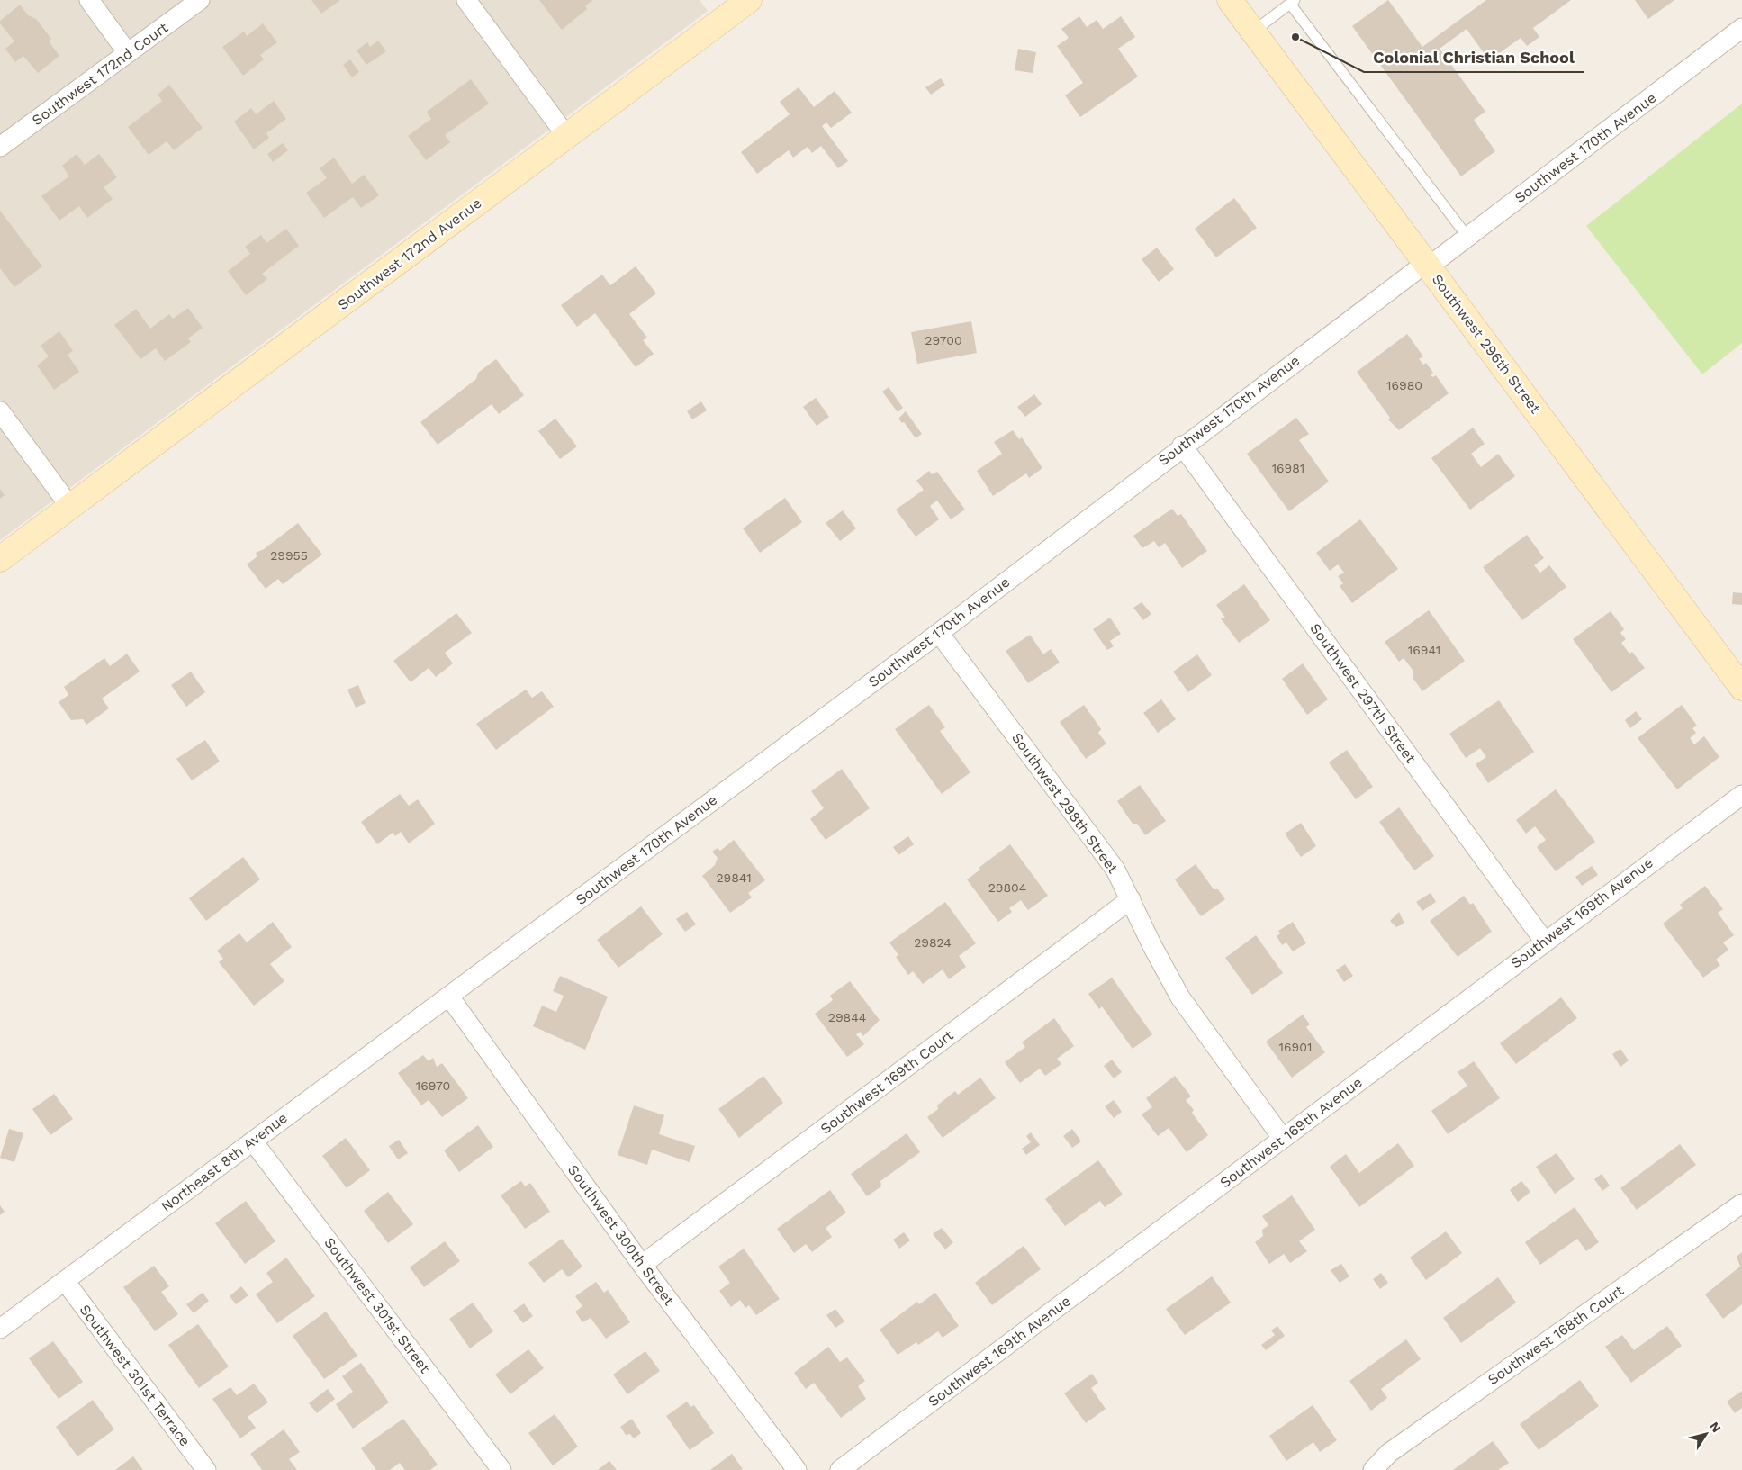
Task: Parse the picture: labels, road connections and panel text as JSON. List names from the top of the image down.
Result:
{
  "streets": {
    "street": [
      "Southwest 172nd Court",
      "Southwest 170th Avenue",
      "Southwest 172nd Avenue",
      "Southwest 296th Street",
      "Southwest 297th Street",
      "Southwest 298th Street",
      "Southwest 169th Avenue",
      "Southwest 169th Court",
      "Northeast 8th Avenue",
      "Southwest 300th Street",
      "Southwest 301st Street",
      "Southwest 168th Court",
      "Southwest 301st Terrace"
    ]
  },
  "crossings": [
    ["Southwest 170th Avenue", "Southwest 296th Street"],
    ["Southwest 170th Avenue", "Southwest 297th Street"],
    ["Southwest 170th Avenue", "Southwest 298th Street"],
    ["Southwest 170th Avenue", "Northeast 8th Avenue"],
    ["Southwest 170th Avenue", "Southwest 300th Street"],
    ["Southwest 297th Street", "Southwest 169th Avenue"],
    ["Southwest 298th Street", "Southwest 169th Avenue"],
    ["Southwest 298th Street", "Southwest 169th Court"],
    ["Southwest 169th Court", "Southwest 300th Street"],
    ["Northeast 8th Avenue", "Southwest 300th Street"],
    ["Northeast 8th Avenue", "Southwest 301st Street"],
    ["Northeast 8th Avenue", "Southwest 301st Terrace"]
  ],
  "places": ["Colonial Christian School"],
  "house_numbers": [
    "29700",
    "16980",
    "16981",
    "29955",
    "16941",
    "29841",
    "29804",
    "29824",
    "29844",
    "16901",
    "16970"
  ],
  "north": "top right"
}
